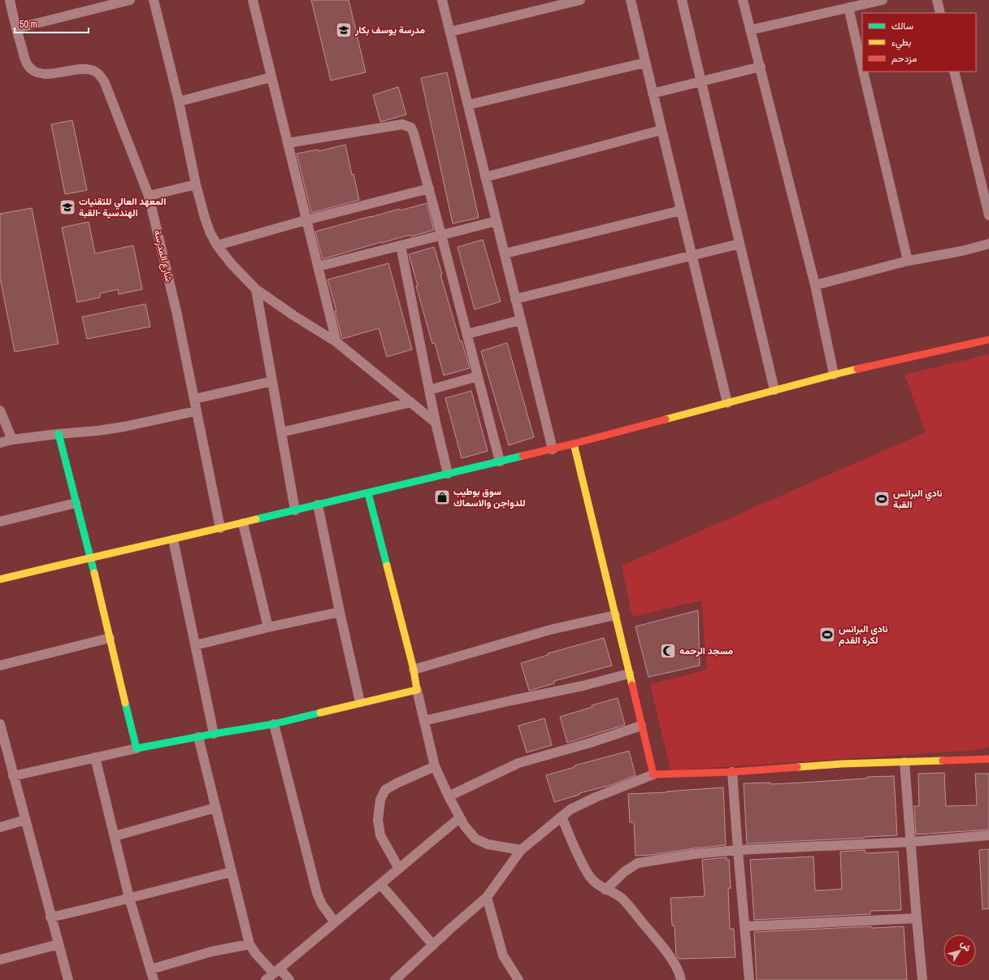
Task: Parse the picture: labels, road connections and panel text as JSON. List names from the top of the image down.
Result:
{
  "streets": {
    "street": ["شارع المدرسة"]
  },
  "places": {
    "school or university": ["مدرسة يوسف بكار", "المعهد العالي للتقنيات الهندسية -القبة"],
    "shop": ["سوق بوطيب للدواجن والاسماك"],
    "sports": ["نادي البرانس القبة", "نادي البرانس لكرة القدم"],
    "mosque": ["مسجد الرحمه"]
  },
  "legend": ["سالك", "بطيء", "مزدحم"],
  "scale_bar": "50 m",
  "north": "top right"
}
